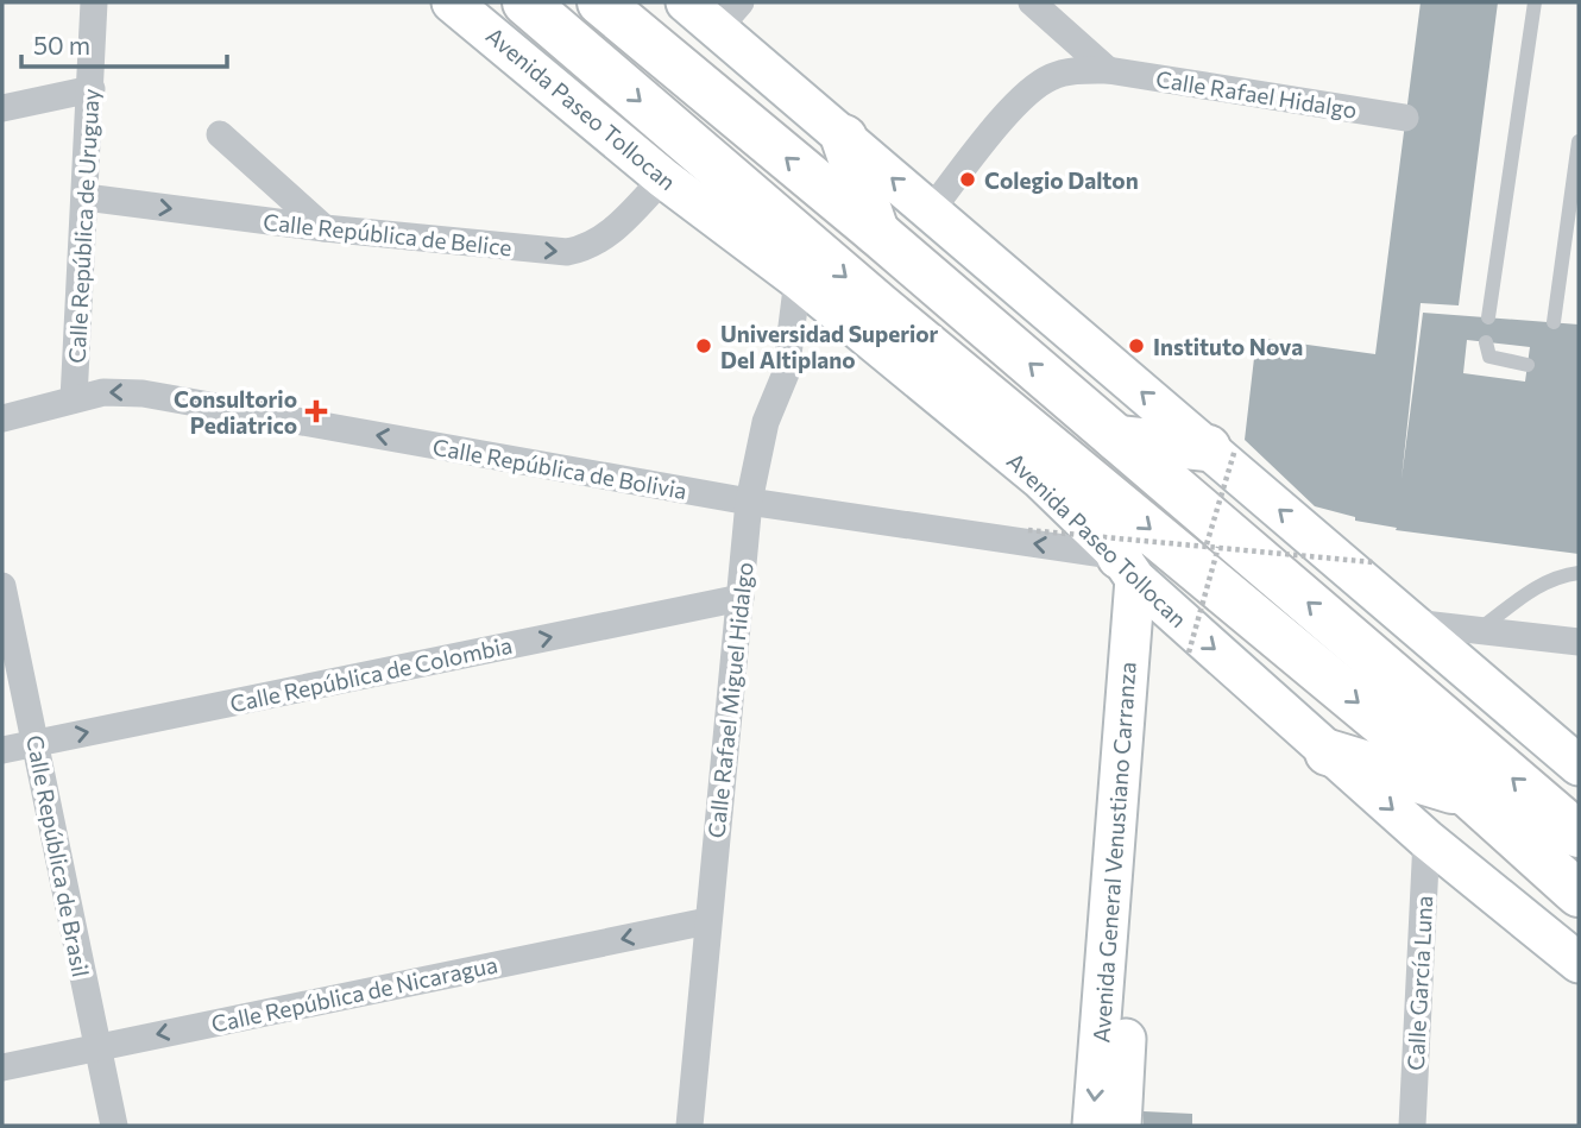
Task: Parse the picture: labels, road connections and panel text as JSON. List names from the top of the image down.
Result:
{
  "streets": {
    "highway": ["Avenida Paseo Tollocan"],
    "main road": ["Avenida General Venustiano Carranza"],
    "street": [
      "Calle Rafael Hidalgo",
      "Calle República de Uruguay",
      "Calle República de Belice",
      "Calle República de Bolivia",
      "Calle República de Colombia",
      "Calle Rafael Miguel Hidalgo",
      "Calle República de Brasil",
      "Calle García Luna",
      "Calle República de Nicaragua"
    ]
  },
  "crossings": [
    ["Avenida Paseo Tollocan", "Calle República de Belice"],
    ["Avenida Paseo Tollocan", "Calle República de Bolivia"],
    ["Avenida Paseo Tollocan", "Calle Rafael Miguel Hidalgo"],
    ["Avenida Paseo Tollocan", "Avenida General Venustiano Carranza"],
    ["Avenida Paseo Tollocan", "Calle García Luna"],
    ["Calle República de Uruguay", "Calle República de Belice"],
    ["Calle República de Uruguay", "Calle República de Bolivia"],
    ["Calle República de Bolivia", "Calle Rafael Miguel Hidalgo"],
    ["Calle República de Bolivia", "Avenida General Venustiano Carranza"],
    ["Calle República de Colombia", "Calle Rafael Miguel Hidalgo"],
    ["Calle República de Colombia", "Calle República de Brasil"],
    ["Calle Rafael Miguel Hidalgo", "Calle República de Nicaragua"],
    ["Calle República de Brasil", "Calle República de Nicaragua"]
  ],
  "one_way": [
    "Calle República de Belice",
    "Calle República de Bolivia",
    "Calle República de Colombia",
    "Calle República de Nicaragua"
  ],
  "places": {
    "other": ["Colegio Dalton", "Universidad Superior Del Altiplano", "Instituto Nova"],
    "health": ["Consultorio Pediatrico"]
  },
  "scale_bar": "50 m"
}
